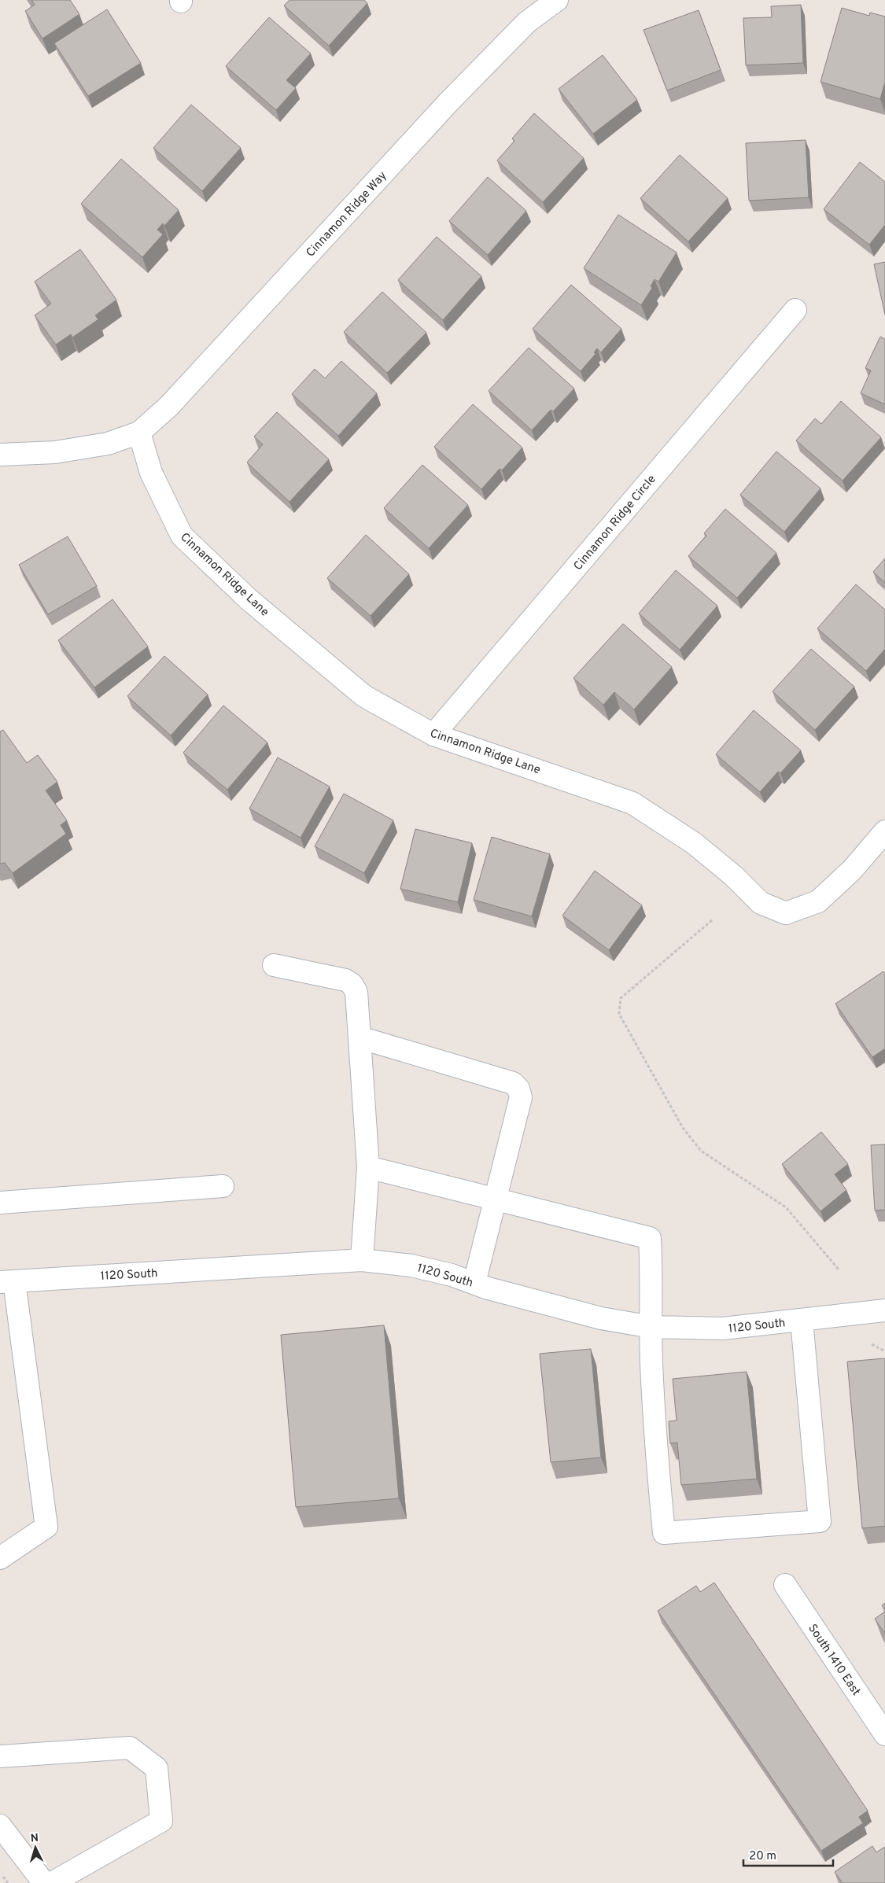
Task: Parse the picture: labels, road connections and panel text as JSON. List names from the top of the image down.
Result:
{
  "streets": {
    "street": [
      "Cinnamon Ridge Way",
      "Cinnamon Ridge Circle",
      "Cinnamon Ridge Lane",
      "1120 South",
      "South 1410 East"
    ]
  },
  "crossings": [
    ["Cinnamon Ridge Way", "Cinnamon Ridge Lane"],
    ["Cinnamon Ridge Circle", "Cinnamon Ridge Lane"]
  ],
  "scale_bar": "20 m",
  "north": "top"
}
